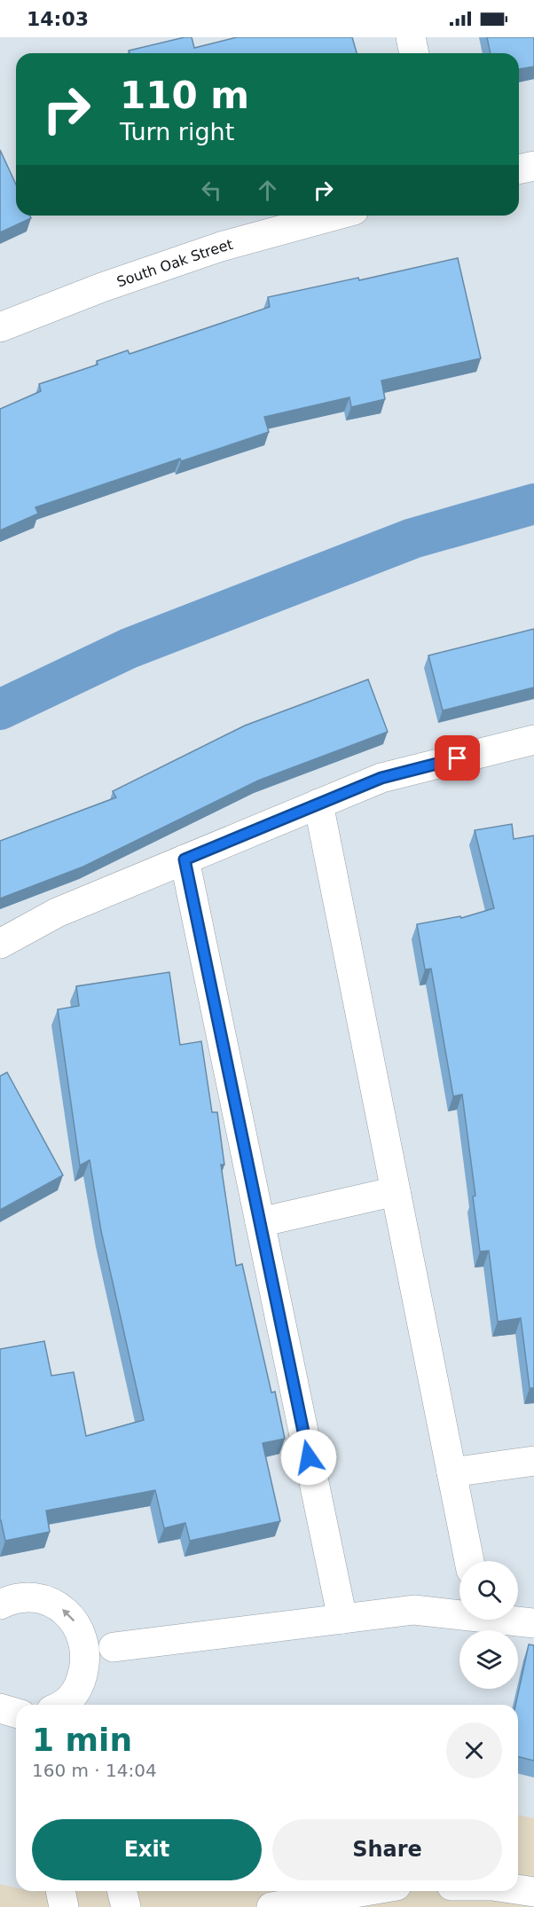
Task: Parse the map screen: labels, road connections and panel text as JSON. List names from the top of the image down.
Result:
{
  "streets": {
    "street": ["South Oak Street"]
  },
  "page": {
    "status": "14:03",
    "turn": ["110 m", "Turn right"],
    "heading": ["1 min", "160 m · 14:04"],
    "buttons": ["Exit", "Share"]
  }
}
